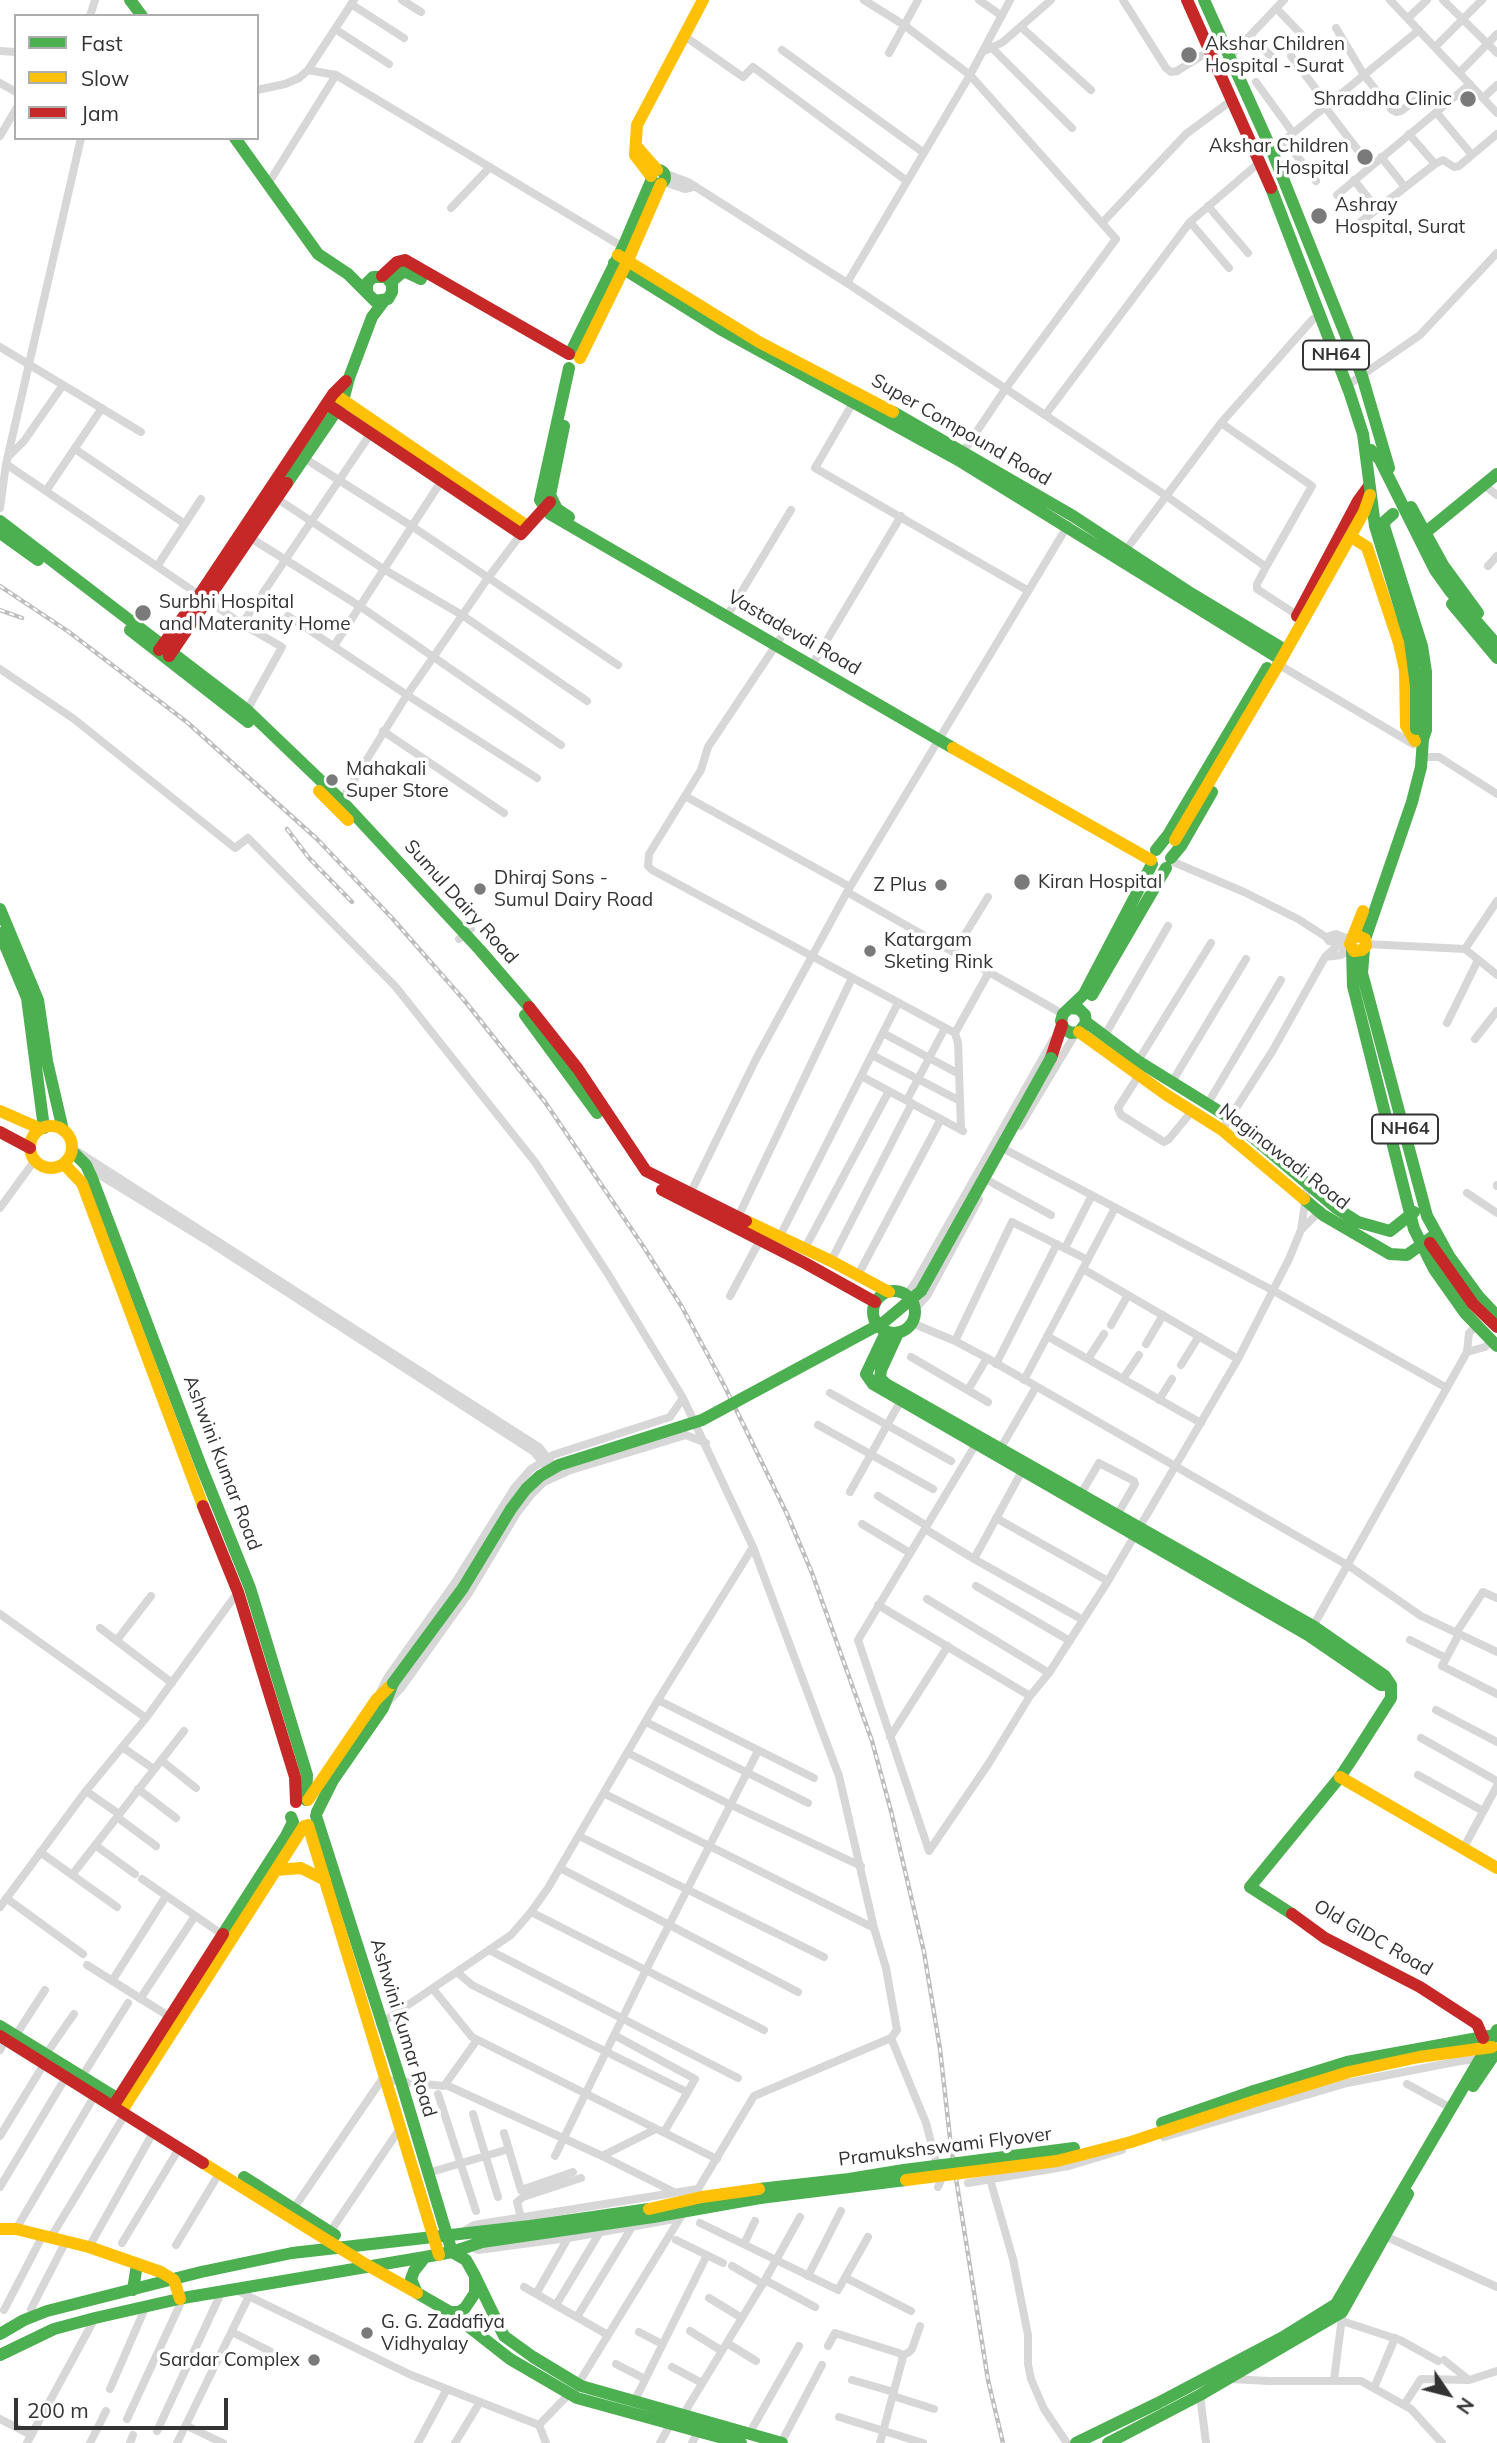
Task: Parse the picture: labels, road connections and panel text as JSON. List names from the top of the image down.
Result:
{
  "streets": {
    "main road": [
      "NH64",
      "Super Compound Road",
      "Vastadevdi Road",
      "Sumul Dairy Road",
      "Naginawadi Road",
      "Ashwini Kumar Road",
      "Old GIDC Road",
      "Pramukshswami Flyover"
    ]
  },
  "crossings": [
    ["NH64", "Vastadevdi Road"],
    ["NH64", "Naginawadi Road"],
    ["Ashwini Kumar Road", "Pramukshswami Flyover"],
    ["Old GIDC Road", "Pramukshswami Flyover"]
  ],
  "places": [
    "Akshar Children Hospital - Surat",
    "Shraddha Clinic",
    "Akshar Children Hospital",
    "Ashray Hospital, Surat",
    "Surbhi Hospital and Materanity Home",
    "Mahakali Super Store",
    "Kiran Hospital",
    "Z Plus",
    "Dhiraj Sons - Sumul Dairy Road",
    "Katargam Sketing Rink",
    "G. G. Zadafiya Vidhyalay",
    "Sardar Complex"
  ],
  "legend": ["Fast", "Slow", "Jam"],
  "scale_bar": "200 m",
  "north": "bottom right"
}
